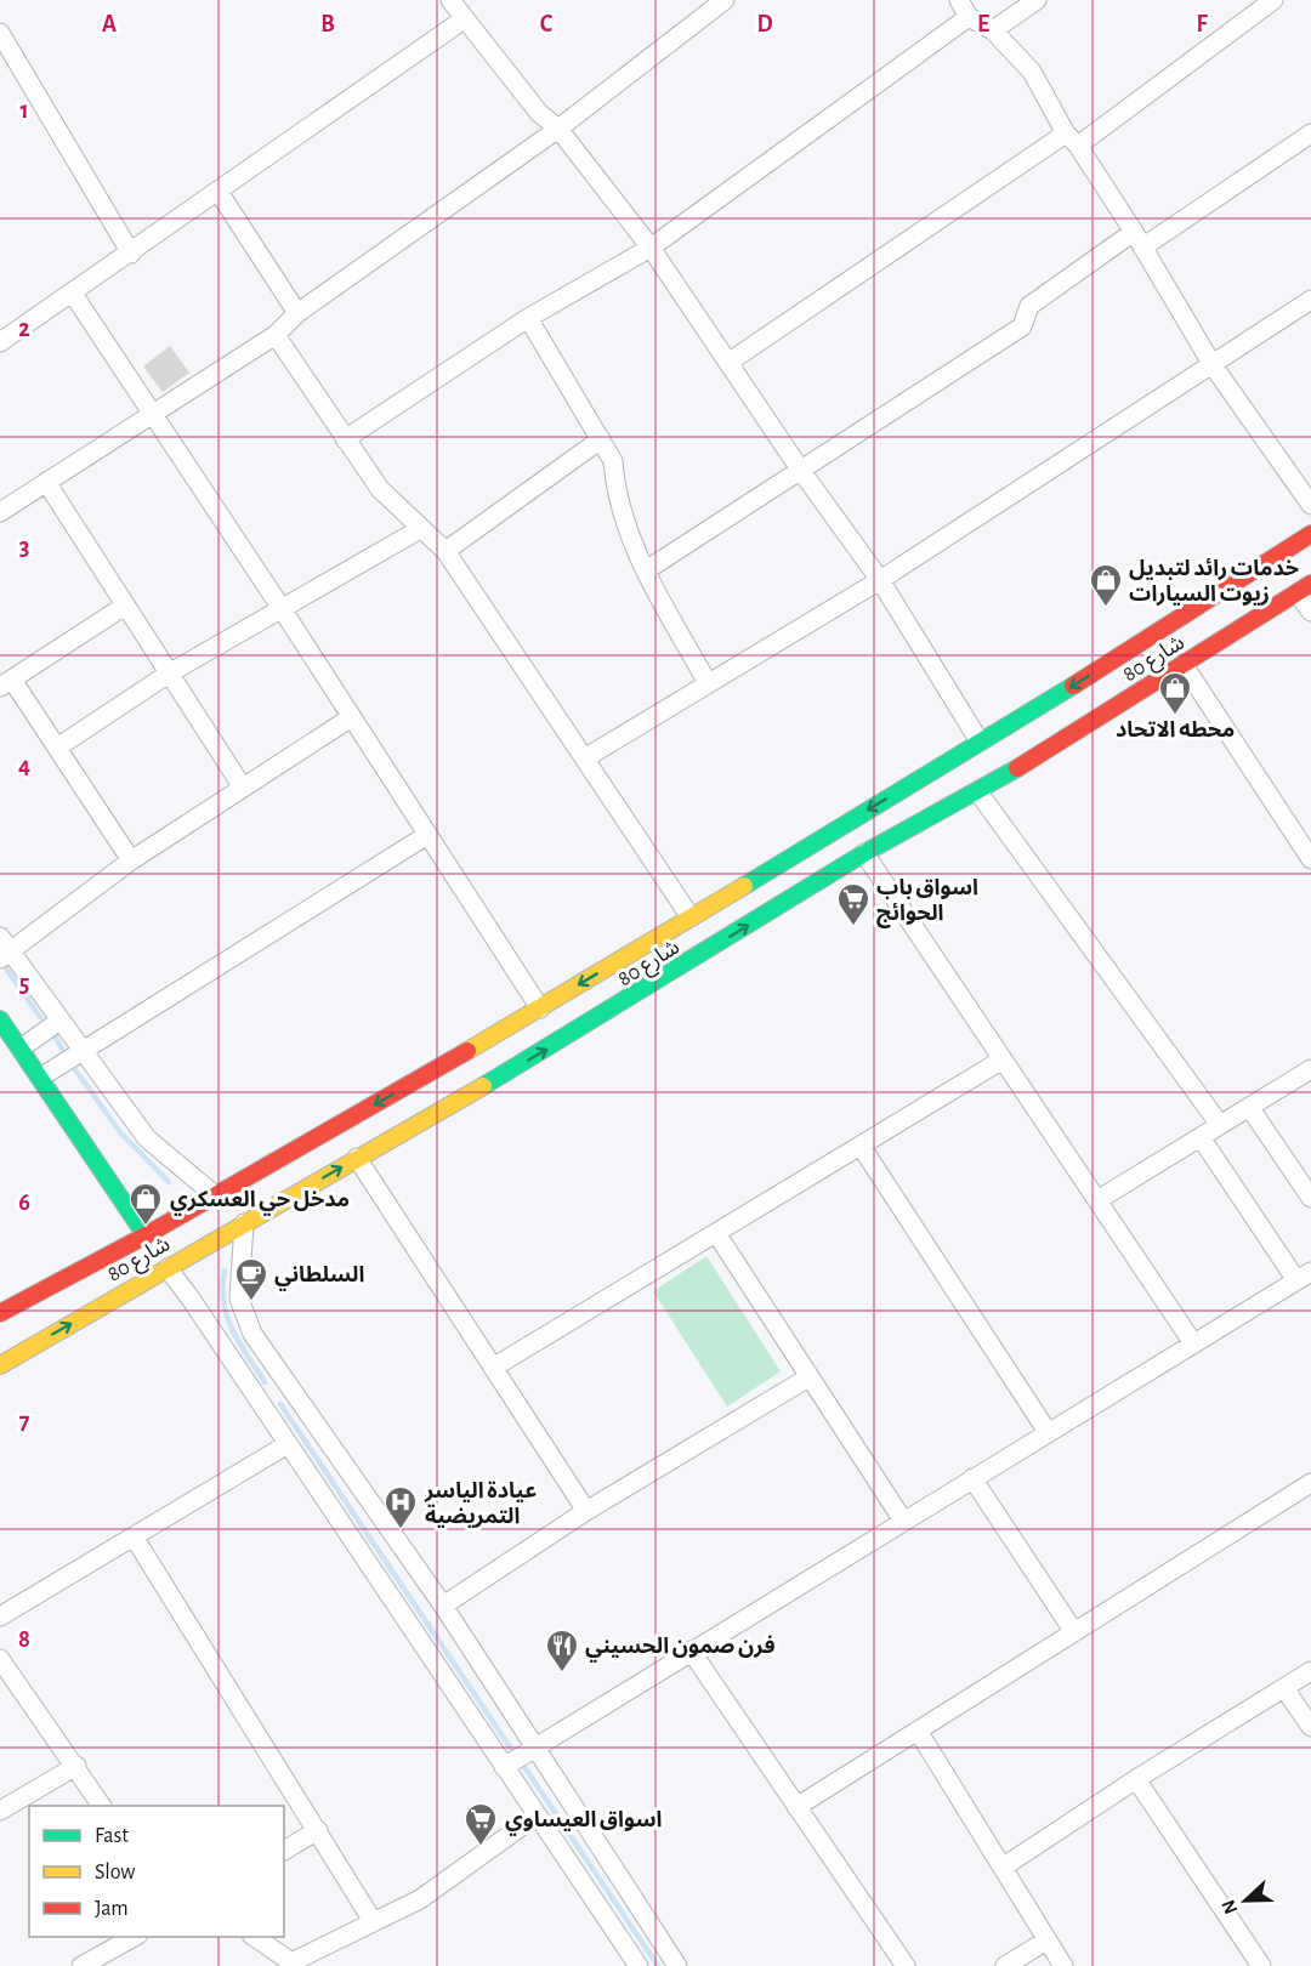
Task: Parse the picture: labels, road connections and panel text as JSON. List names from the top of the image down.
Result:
{
  "streets": {
    "main road": ["شارع 80"]
  },
  "places": {
    "shop": ["خدمات رائد لتبديل زيوت السيارات", "محطه الاتحاد", "مدخل حي العسكري"],
    "supermarket": ["اسواق باب الحوائج", "اسواق العيساوي"],
    "cafe": ["السلطاني"],
    "hospital": ["عيادة الياسر التمريضية"],
    "restaurant": ["فرن صمون الحسيني"]
  },
  "legend": ["Fast", "Slow", "Jam"],
  "north": "left",
  "grid": {
    "columns": [
      "A",
      "B",
      "C",
      "D",
      "E",
      "F"
    ],
    "rows": [
      "1",
      "2",
      "3",
      "4",
      "5",
      "6",
      "7",
      "8"
    ]
  }
}
